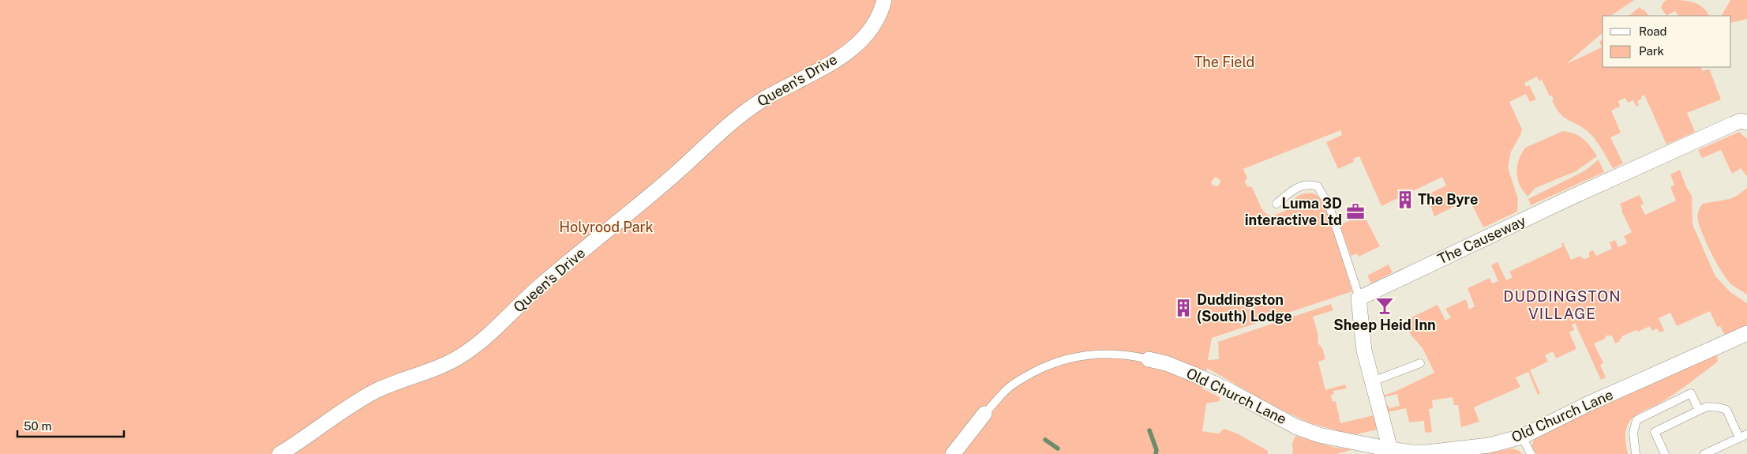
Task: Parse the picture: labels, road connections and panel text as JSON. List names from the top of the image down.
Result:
{
  "streets": {
    "street": ["Queen's Drive", "The Causeway", "Old Church Lane"]
  },
  "districts": ["DUDDINGSTON VILLAGE"],
  "parks": ["The Field", "Holyrood Park"],
  "places": {
    "building": ["The Byre", "Duddingston (South) Lodge"],
    "office": ["Luma 3D interactive Ltd"],
    "bar": ["Sheep Heid Inn"]
  },
  "legend": ["Road", "Park"],
  "scale_bar": "50 m"
}
